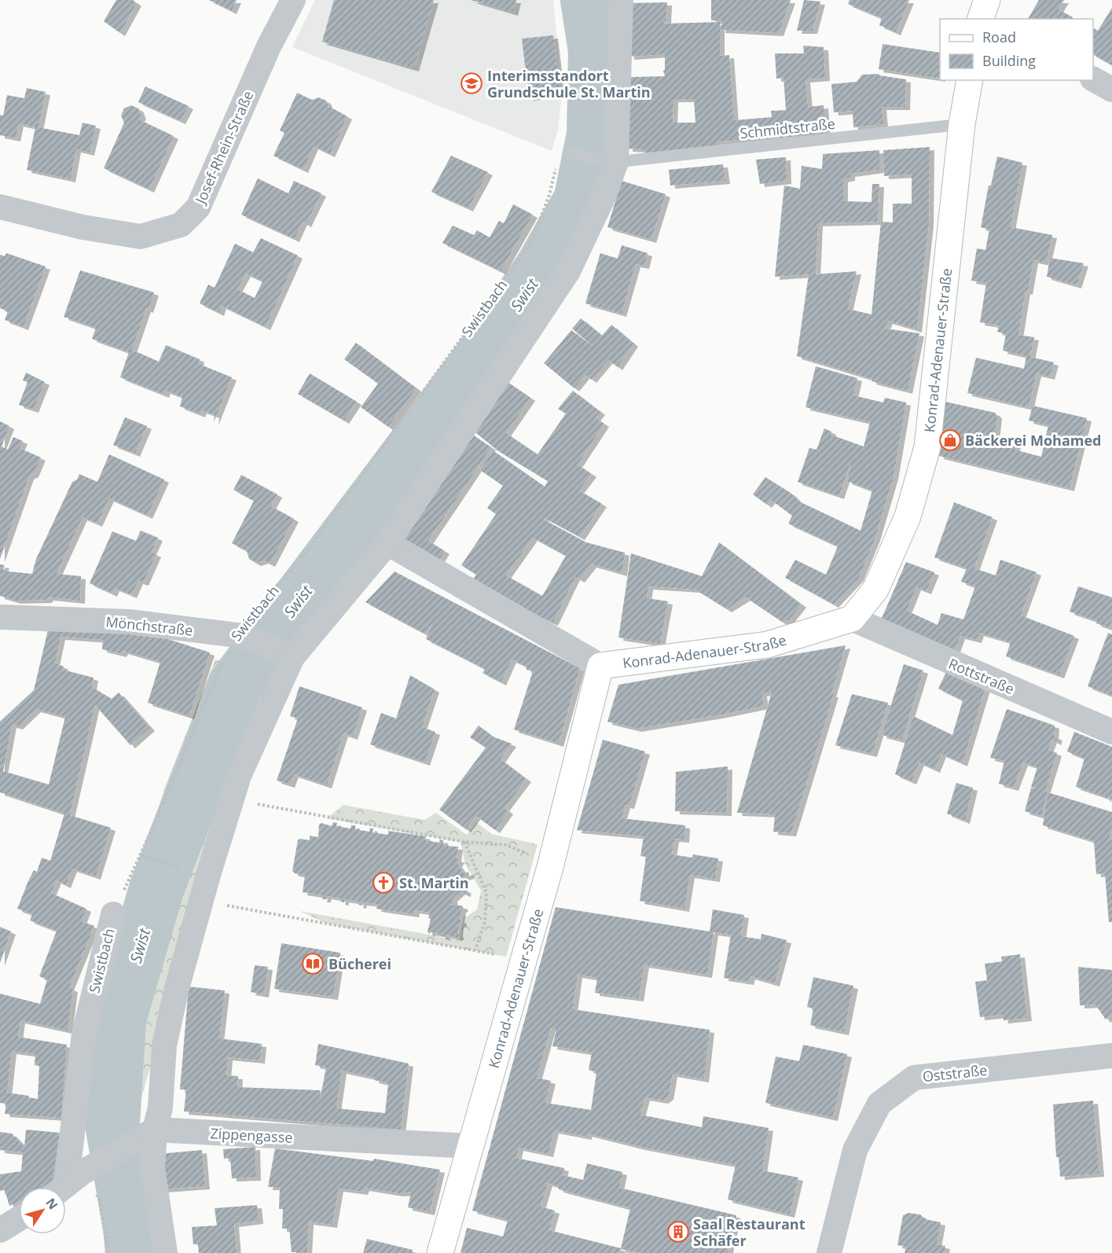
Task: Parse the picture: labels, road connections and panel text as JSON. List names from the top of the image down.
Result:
{
  "streets": {
    "main road": ["Konrad-Adenauer-Straße"],
    "street": [
      "Josef-Rhein-Straße",
      "Swistbach",
      "Mönchstraße",
      "Rottstraße",
      "Oststraße",
      "Zippengasse"
    ],
    "lane": ["Schmidtstraße"]
  },
  "crossings": [
    ["Schmidtstraße", "Konrad-Adenauer-Straße"],
    ["Swistbach", "Mönchstraße"],
    ["Konrad-Adenauer-Straße", "Rottstraße"],
    ["Konrad-Adenauer-Straße", "Zippengasse"]
  ],
  "water": ["Swist"],
  "places": {
    "school or university": ["Interimsstandort Grundschule St. Martin"],
    "shop": ["Bäckerei Mohamed"],
    "church": ["St. Martin"],
    "library": ["Bücherei"],
    "building": ["Saal Restaurant Schäfer"]
  },
  "legend": ["Road", "Building"],
  "north": "top right"
}
